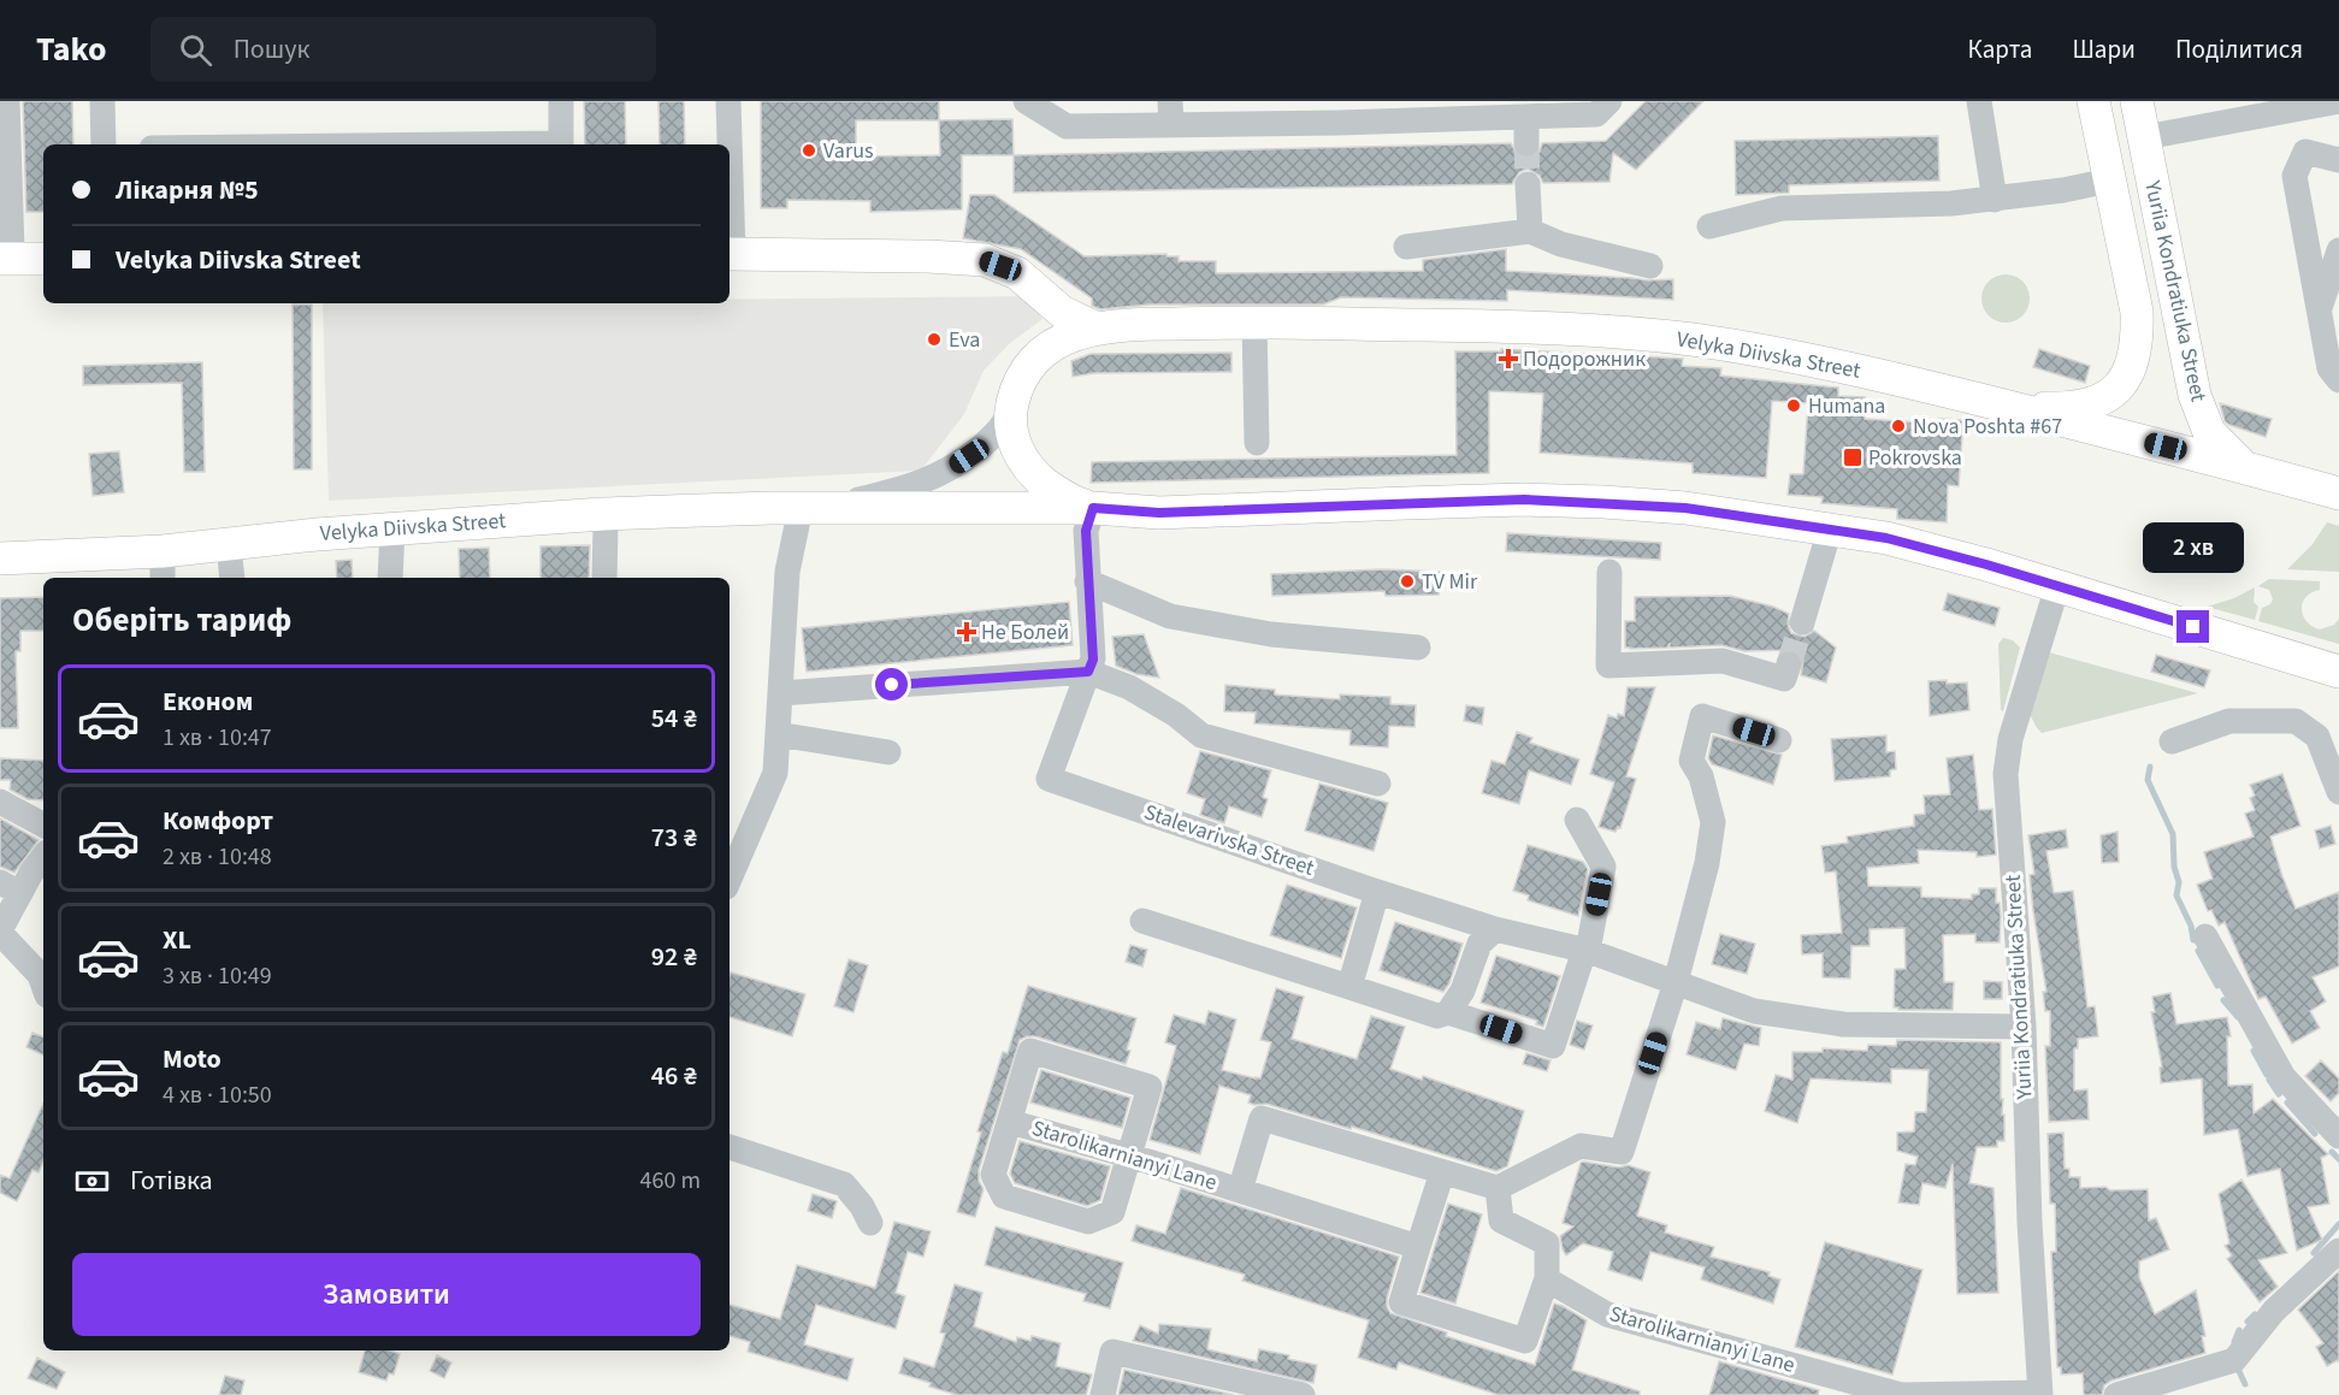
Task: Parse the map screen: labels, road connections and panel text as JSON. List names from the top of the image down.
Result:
{
  "streets": {
    "main road": ["Yuriia Kondratiuka Street", "Velyka Diivska Street"],
    "street": ["Stalevarivska Street", "Starolikarnianyi Lane"]
  },
  "crossings": [
    ["Yuriia Kondratiuka Street", "Velyka Diivska Street"],
    ["Yuriia Kondratiuka Street", "Stalevarivska Street"],
    ["Yuriia Kondratiuka Street", "Starolikarnianyi Lane"],
    ["Velyka Diivska Street", "Stalevarivska Street"]
  ],
  "places": {
    "other": [
      "Varus",
      "Eva",
      "Humana",
      "Nova Poshta #67",
      "TV Mir"
    ],
    "health": ["Подорожник", "Не Болей"],
    "transit": ["Pokrovska"]
  },
  "page": {
    "header": "Tako",
    "search": "Пошук",
    "nav": ["Карта", "Шари", "Поділитися"],
    "banner": ["Лікарня №5", "Velyka Diivska Street"],
    "bubble": "2 хв",
    "heading": "Оберіть тариф",
    "list": [
      {
        "name": "Економ",
        "note": "1 хв · 10:47",
        "value": "54 ₴"
      },
      {
        "name": "Комфорт",
        "note": "2 хв · 10:48",
        "value": "73 ₴"
      },
      {
        "name": "XL",
        "note": "3 хв · 10:49",
        "value": "92 ₴"
      },
      {
        "name": "Moto",
        "note": "4 хв · 10:50",
        "value": "46 ₴"
      }
    ],
    "pay": ["Готівка", "460 m"],
    "buttons": "Замовити"
  }
}
